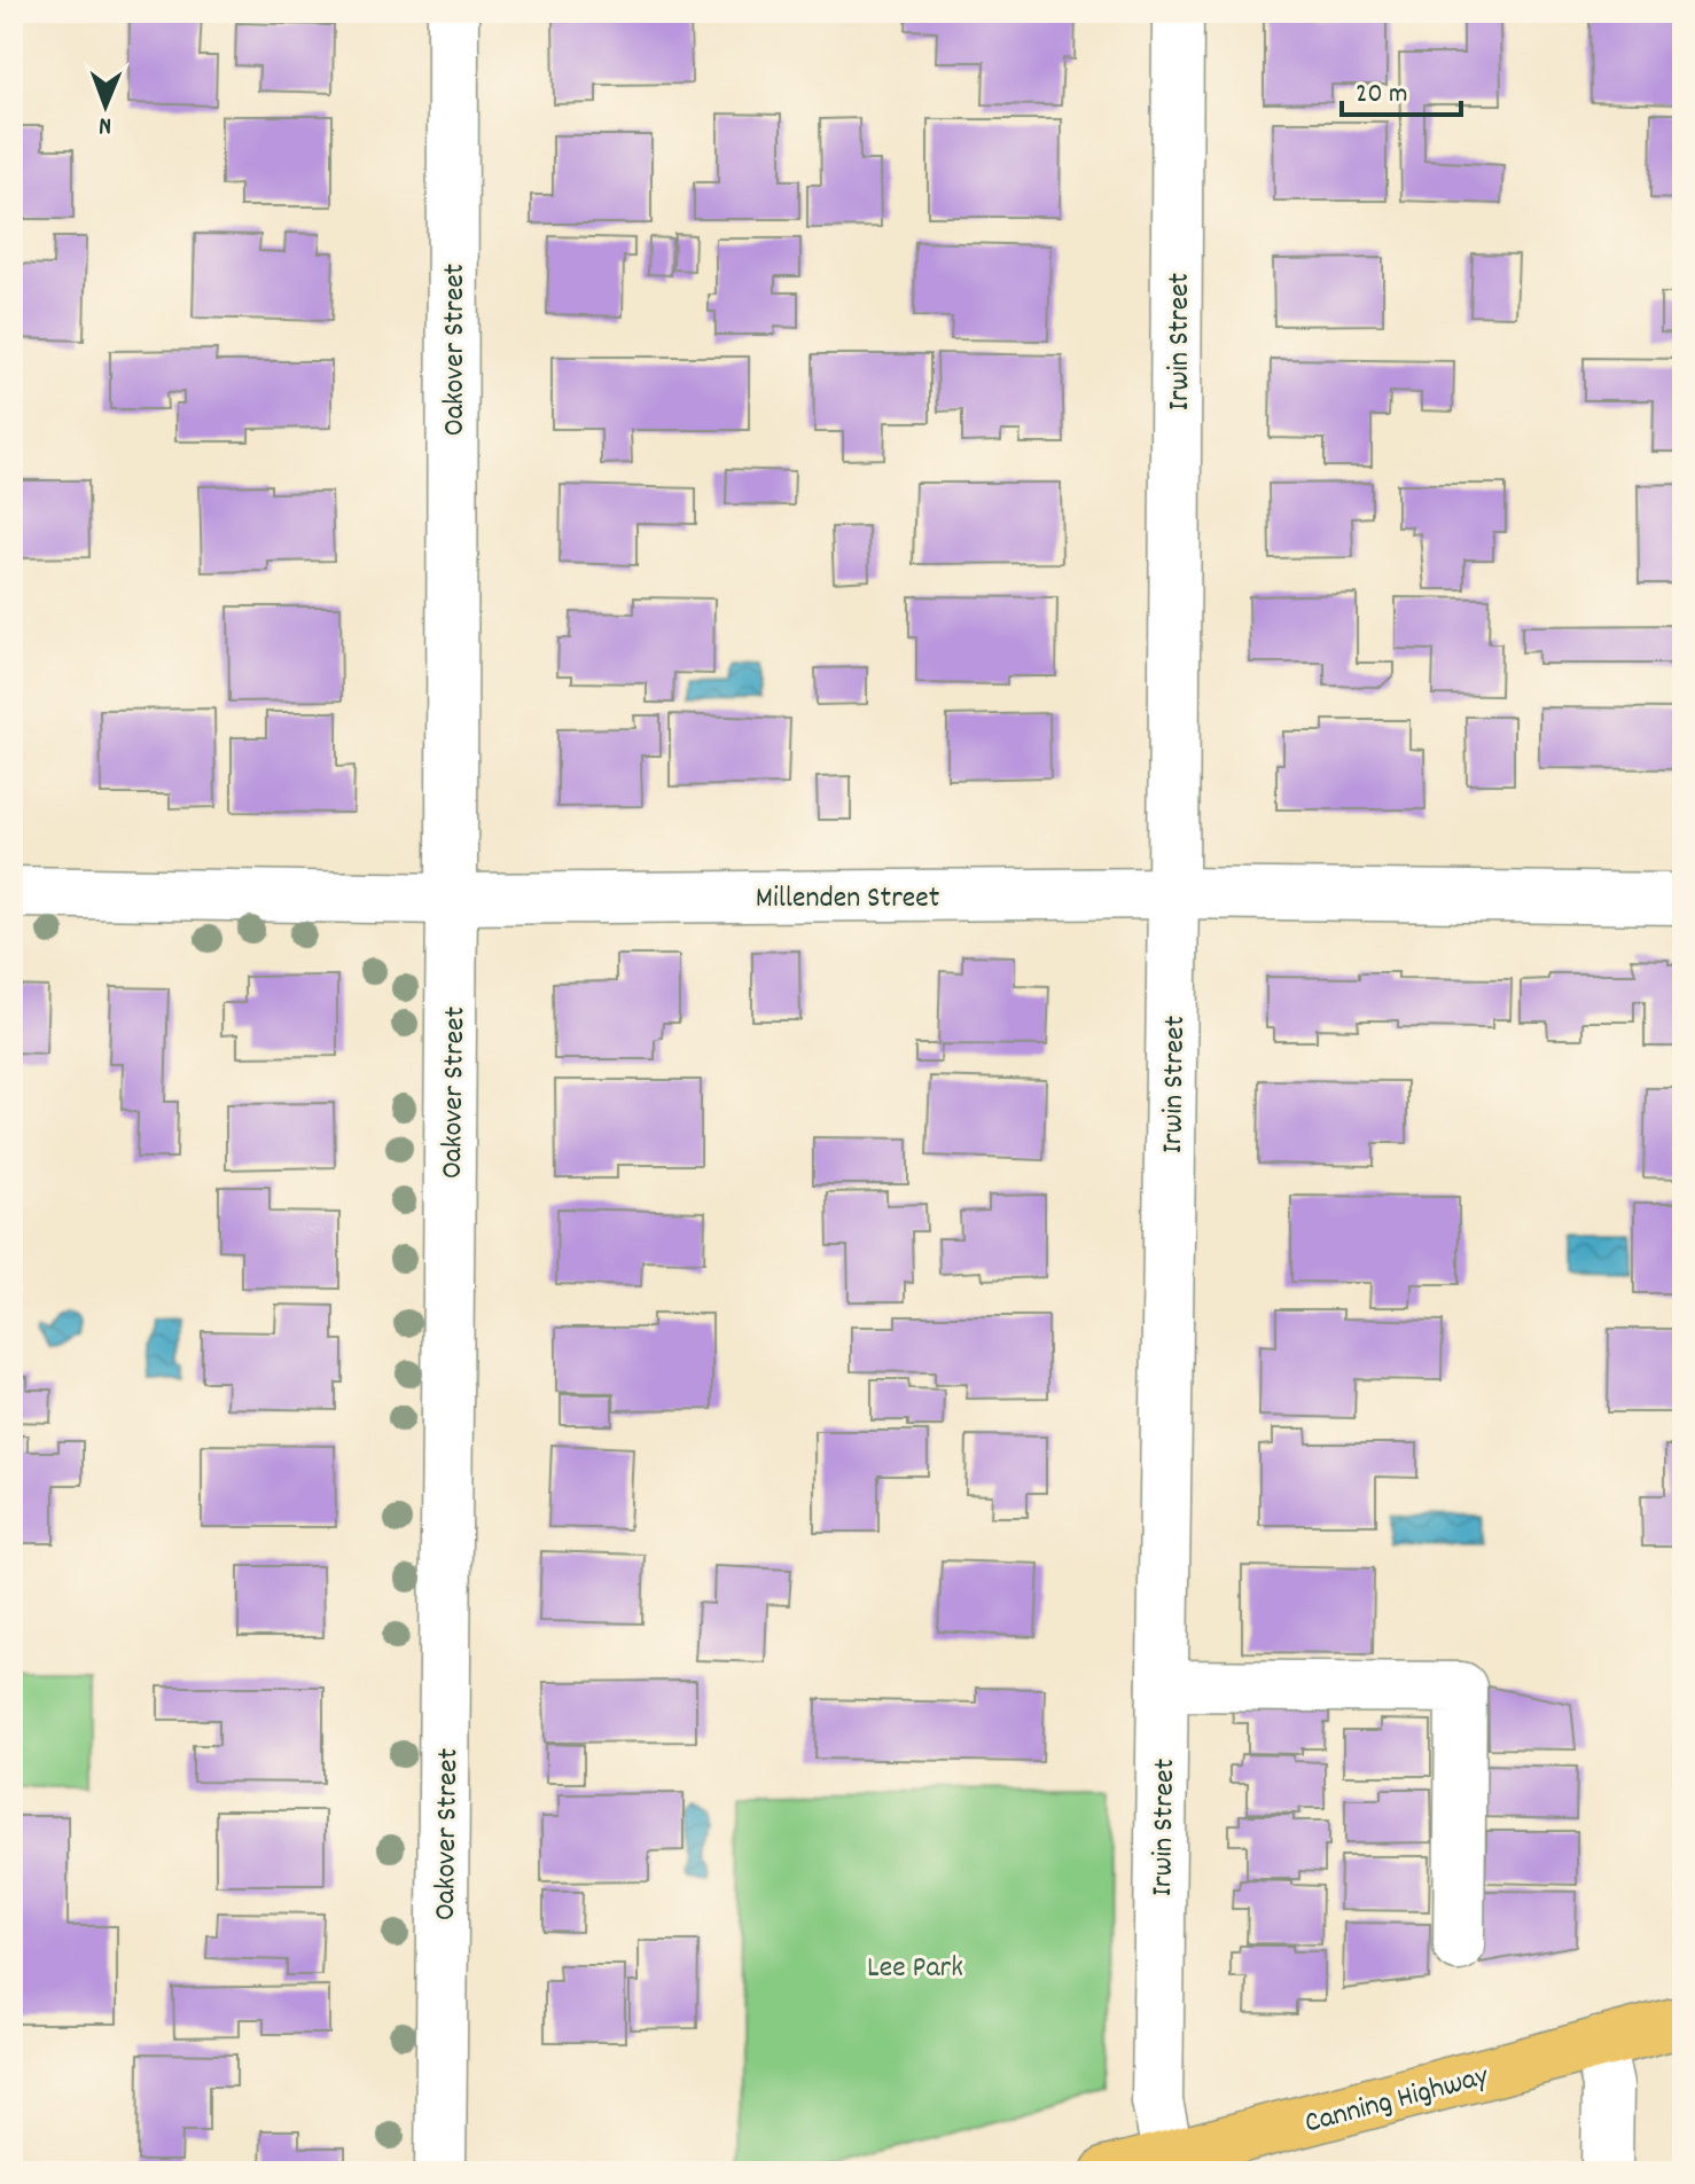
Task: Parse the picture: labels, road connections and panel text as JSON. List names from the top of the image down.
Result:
{
  "streets": {
    "highway": ["Canning Highway"],
    "street": ["Irwin Street", "Oakover Street", "Millenden Street"]
  },
  "crossings": [
    ["Irwin Street", "Millenden Street"],
    ["Irwin Street", "Canning Highway"],
    ["Oakover Street", "Millenden Street"]
  ],
  "parks": ["Lee Park"],
  "scale_bar": "20 m",
  "north": "bottom"
}
